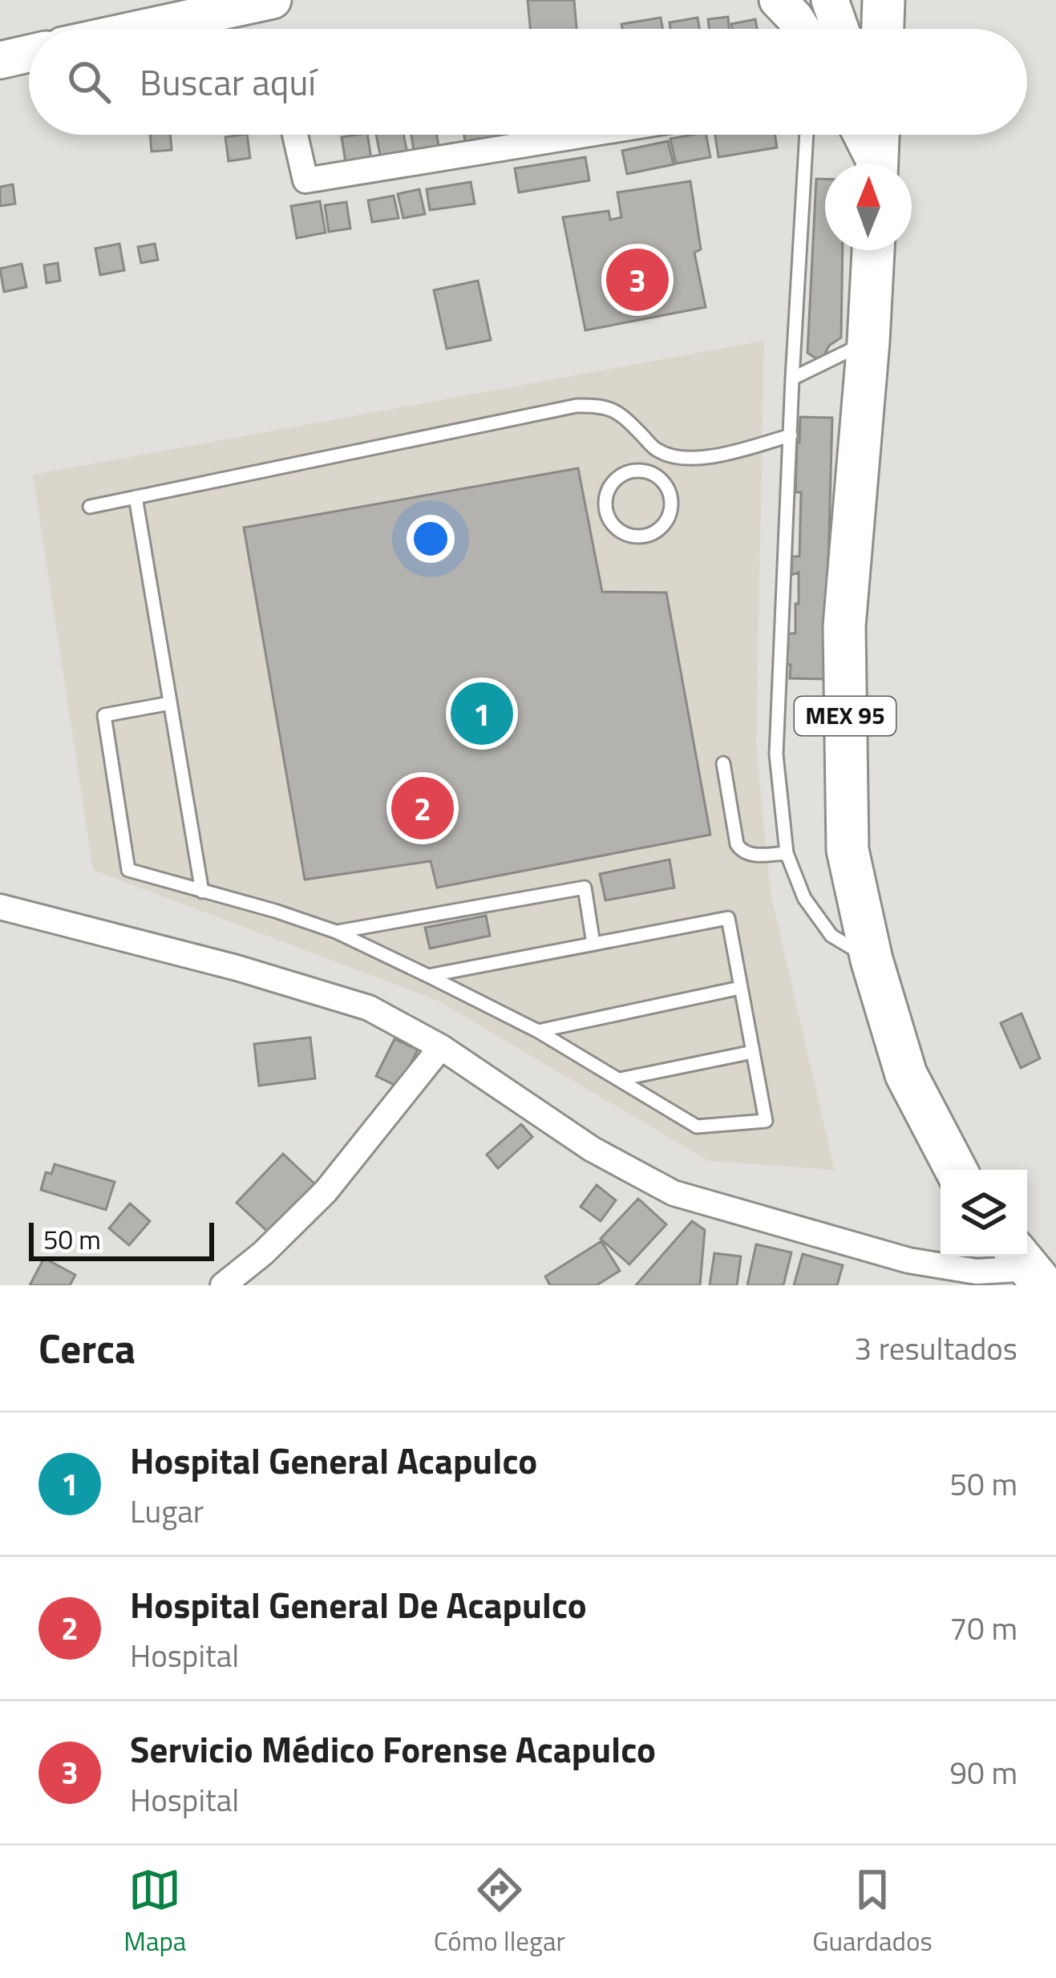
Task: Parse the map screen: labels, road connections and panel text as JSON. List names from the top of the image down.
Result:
{
  "streets": {
    "main road": ["MEX 95"]
  },
  "scale_bar": "50 m",
  "north": "top",
  "page": {
    "search": "Buscar aquí",
    "pins": ["3", "1", "2"],
    "scale": "50 m",
    "heading": ["Cerca", "3 resultados"],
    "list": [
      {
        "mark": "1",
        "name": "Hospital General Acapulco",
        "note": "Lugar",
        "value": "50 m"
      },
      {
        "mark": "2",
        "name": "Hospital General De Acapulco",
        "note": "Hospital",
        "value": "70 m"
      },
      {
        "mark": "3",
        "name": "Servicio Médico Forense Acapulco",
        "note": "Hospital",
        "value": "90 m"
      }
    ],
    "nav": ["Mapa", "Cómo llegar", "Guardados"]
  }
}
